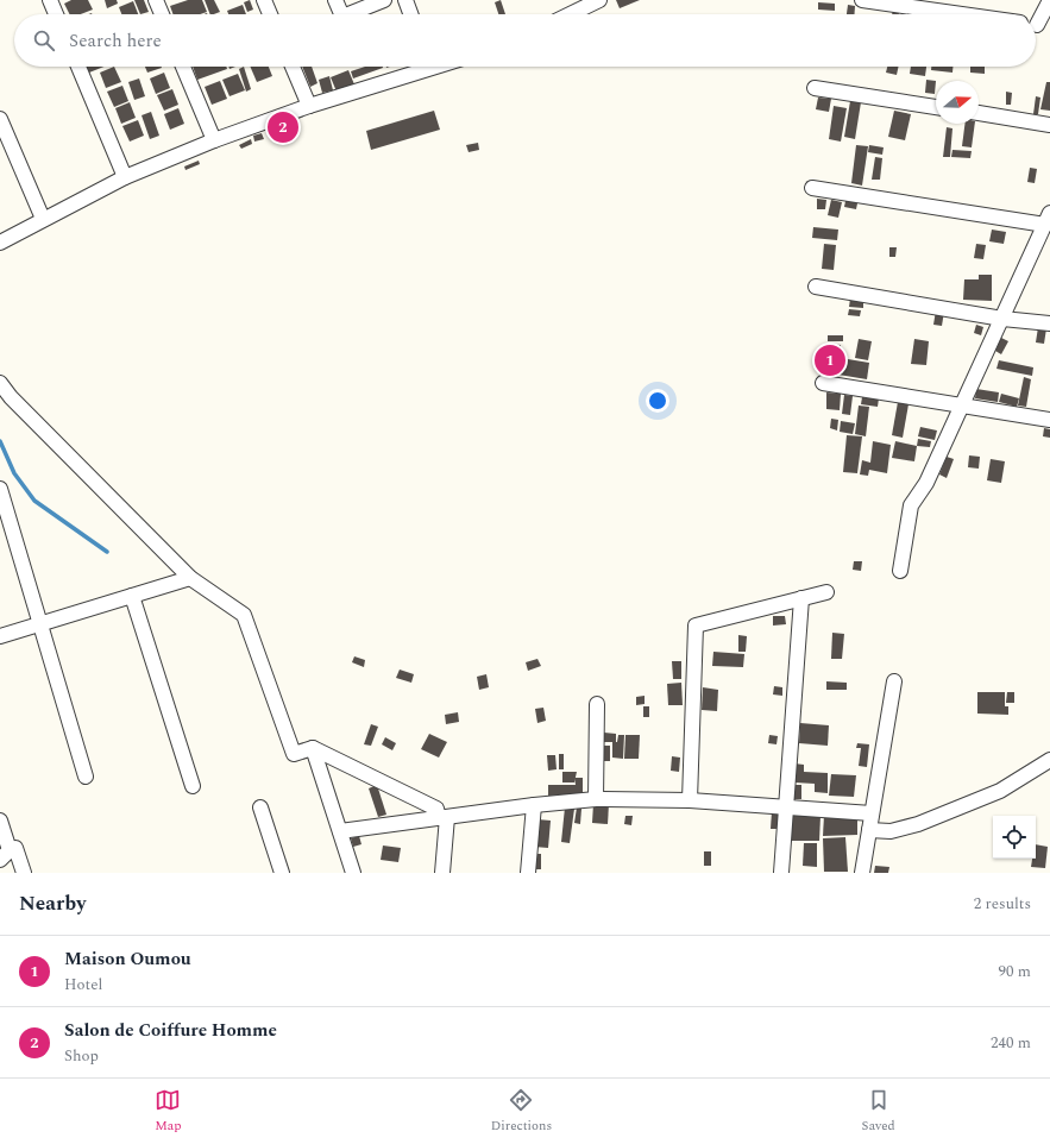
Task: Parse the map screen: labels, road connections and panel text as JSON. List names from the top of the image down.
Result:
{
  "north": "right",
  "page": {
    "search": "Search here",
    "pins": ["2", "1"],
    "heading": ["Nearby", "2 results"],
    "list": [
      {
        "mark": "1",
        "name": "Maison Oumou",
        "note": "Hotel",
        "value": "90 m"
      },
      {
        "mark": "2",
        "name": "Salon de Coiffure Homme",
        "note": "Shop",
        "value": "240 m"
      }
    ],
    "nav": ["Map", "Directions", "Saved"]
  }
}
